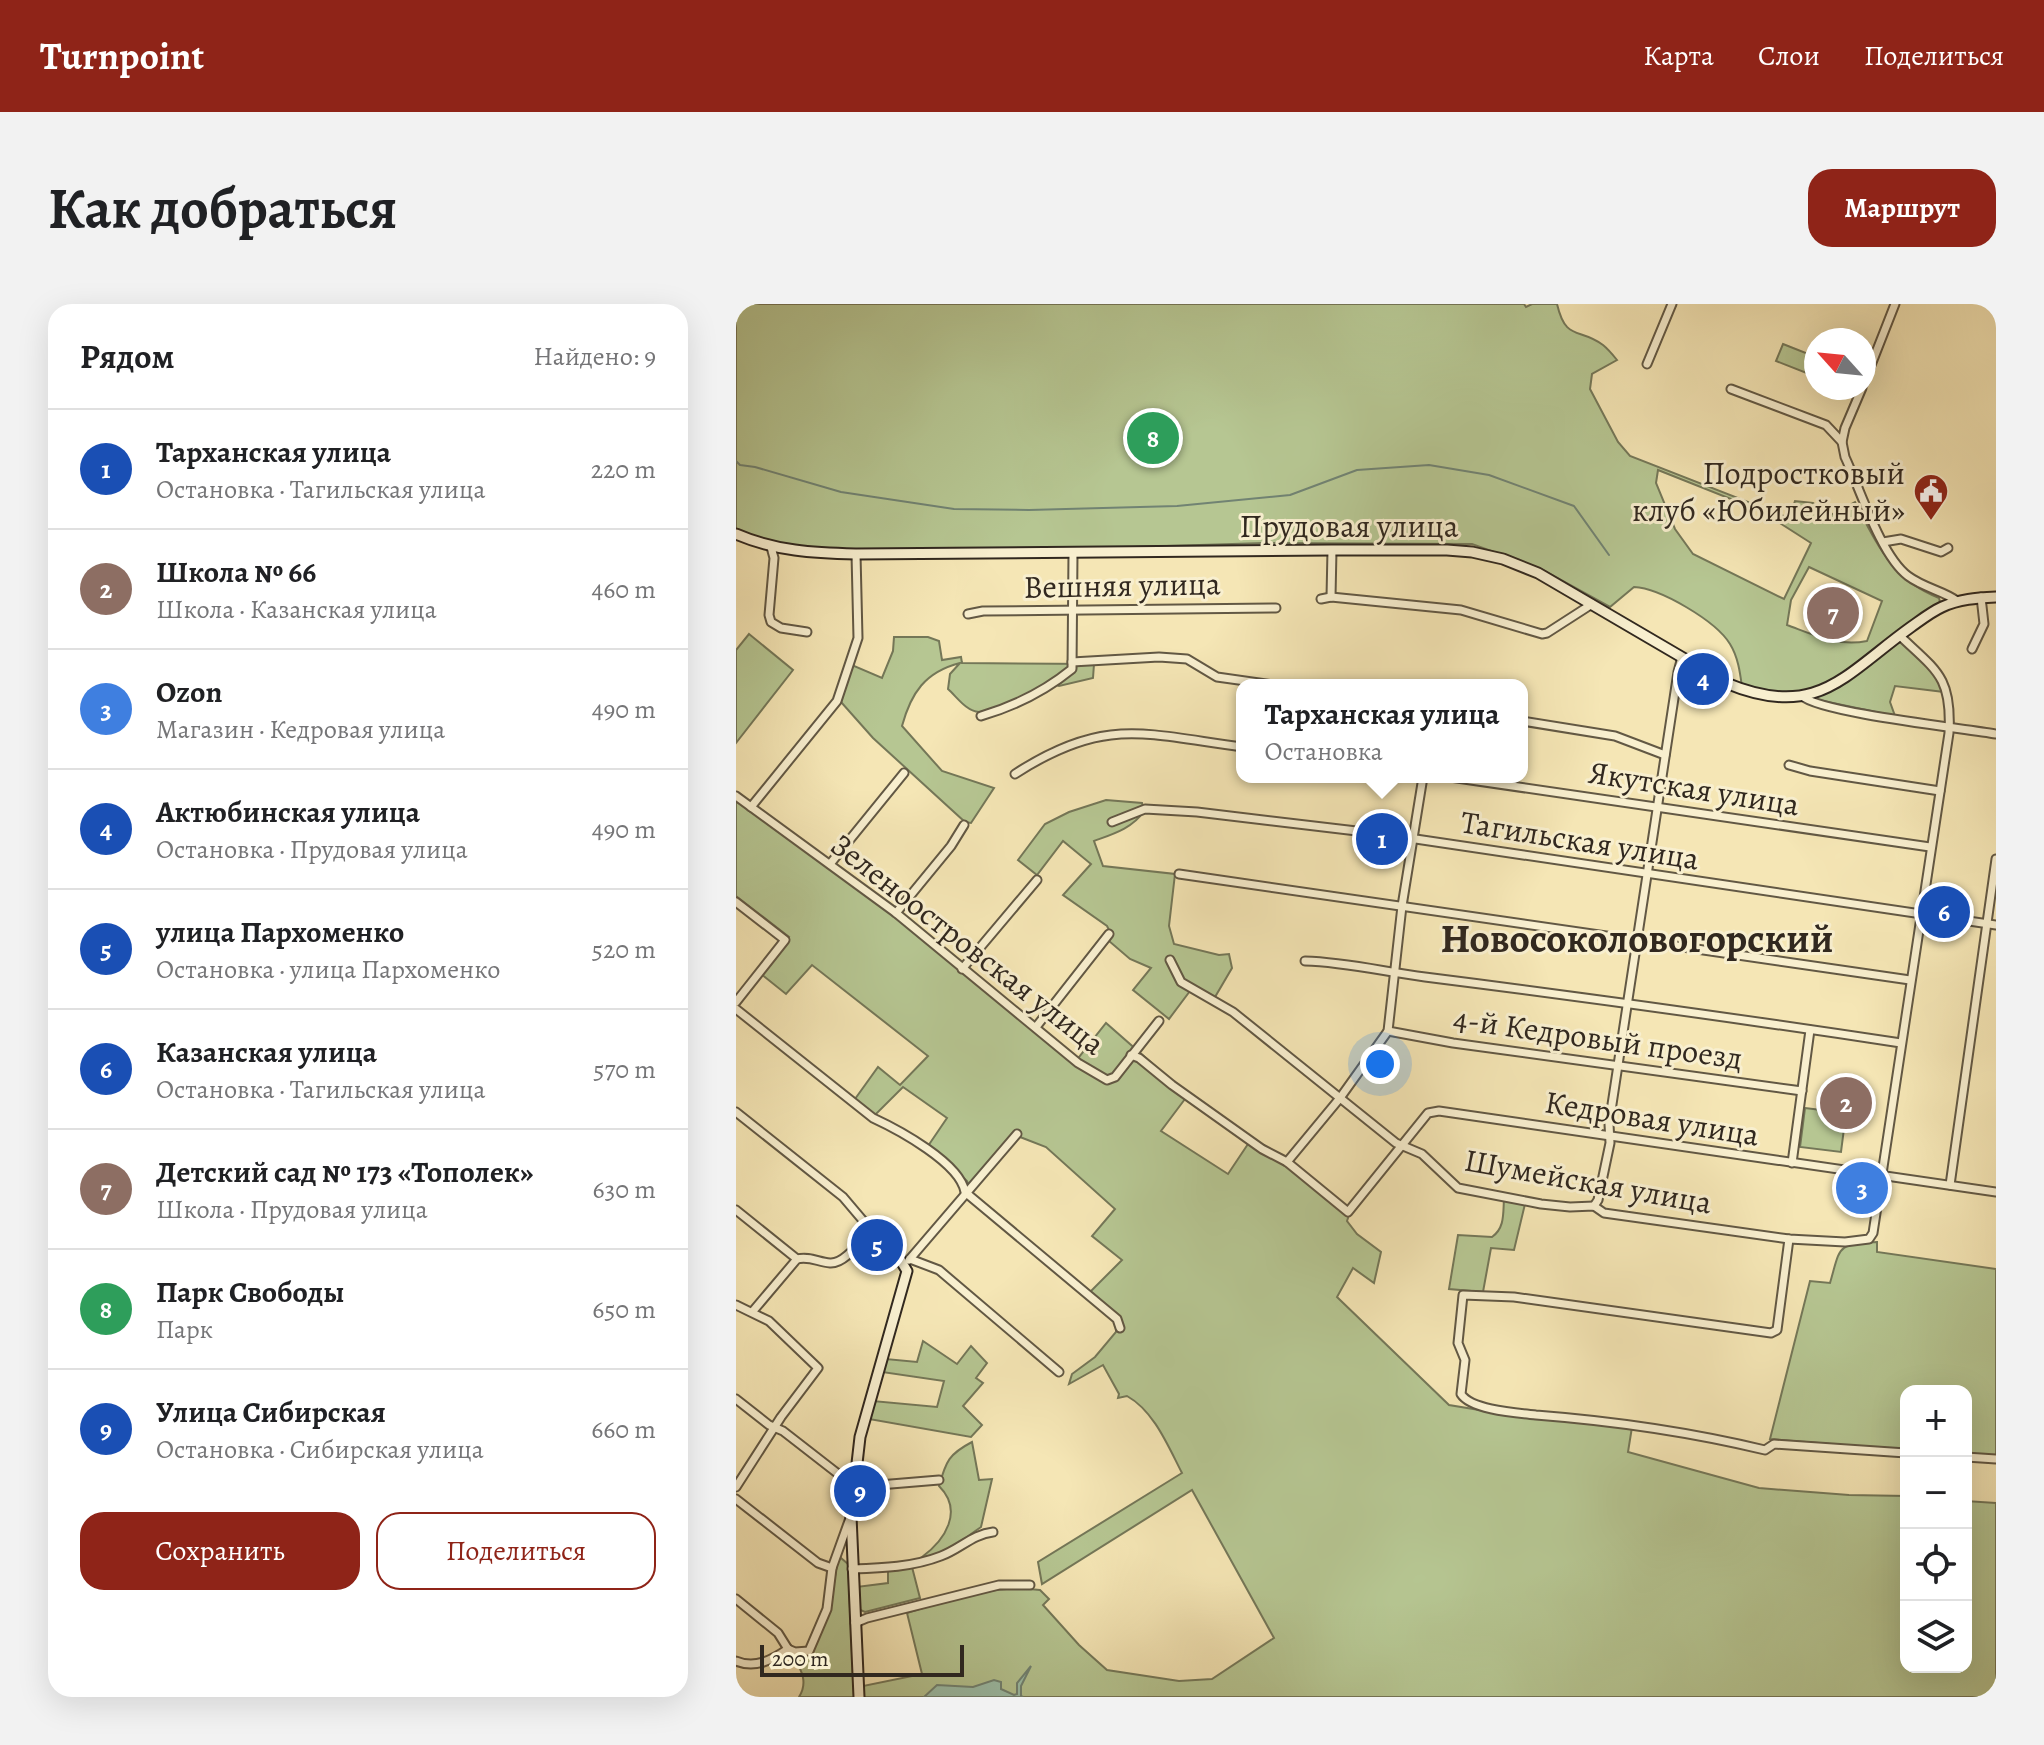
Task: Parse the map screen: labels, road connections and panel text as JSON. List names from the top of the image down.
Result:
{
  "streets": {
    "main road": ["Прудовая улица"],
    "street": [
      "Вешняя улица",
      "Якутская улица",
      "Тагильская улица",
      "Зеленоостровская улица",
      "4-й Кедровый проезд",
      "Кедровая улица",
      "Шумейская улица"
    ]
  },
  "crossings": [
    ["Кедровая улица", "Шумейская улица"]
  ],
  "districts": ["Новосоколовогорский"],
  "places": {
    "public building": ["Подростковый клуб «Юбилейный»"]
  },
  "scale_bar": "200 m",
  "north": "top left",
  "page": {
    "header": "Turnpoint",
    "nav": ["Карта", "Слои", "Поделиться"],
    "buttons": [
      "Маршрут",
      ["Сохранить", "Поделиться"]
    ],
    "title": "Как добраться",
    "heading": ["Рядом", "Найдено: 9"],
    "list": [
      {
        "mark": "1",
        "name": "Тарханская улица",
        "note": "Остановка · Тагильская улица",
        "value": "220 m"
      },
      {
        "mark": "2",
        "name": "Школа № 66",
        "note": "Школа · Казанская улица",
        "value": "460 m"
      },
      {
        "mark": "3",
        "name": "Ozon",
        "note": "Магазин · Кедровая улица",
        "value": "490 m"
      },
      {
        "mark": "4",
        "name": "Актюбинская улица",
        "note": "Остановка · Прудовая улица",
        "value": "490 m"
      },
      {
        "mark": "5",
        "name": "улица Пархоменко",
        "note": "Остановка · улица Пархоменко",
        "value": "520 m"
      },
      {
        "mark": "6",
        "name": "Казанская улица",
        "note": "Остановка · Тагильская улица",
        "value": "570 m"
      },
      {
        "mark": "7",
        "name": "Детский сад № 173 «Тополек»",
        "note": "Школа · Прудовая улица",
        "value": "630 m"
      },
      {
        "mark": "8",
        "name": "Парк Свободы",
        "note": "Парк",
        "value": "650 m"
      },
      {
        "mark": "9",
        "name": "Улица Сибирская",
        "note": "Остановка · Сибирская улица",
        "value": "660 m"
      }
    ],
    "pins": [
      "8",
      "7",
      "4",
      "1",
      "6",
      "2",
      "3",
      "5",
      "9"
    ],
    "popup": ["Тарханская улица", "Остановка"],
    "map_buttons": ["+", "−"],
    "scale": "200 m"
  }
}
